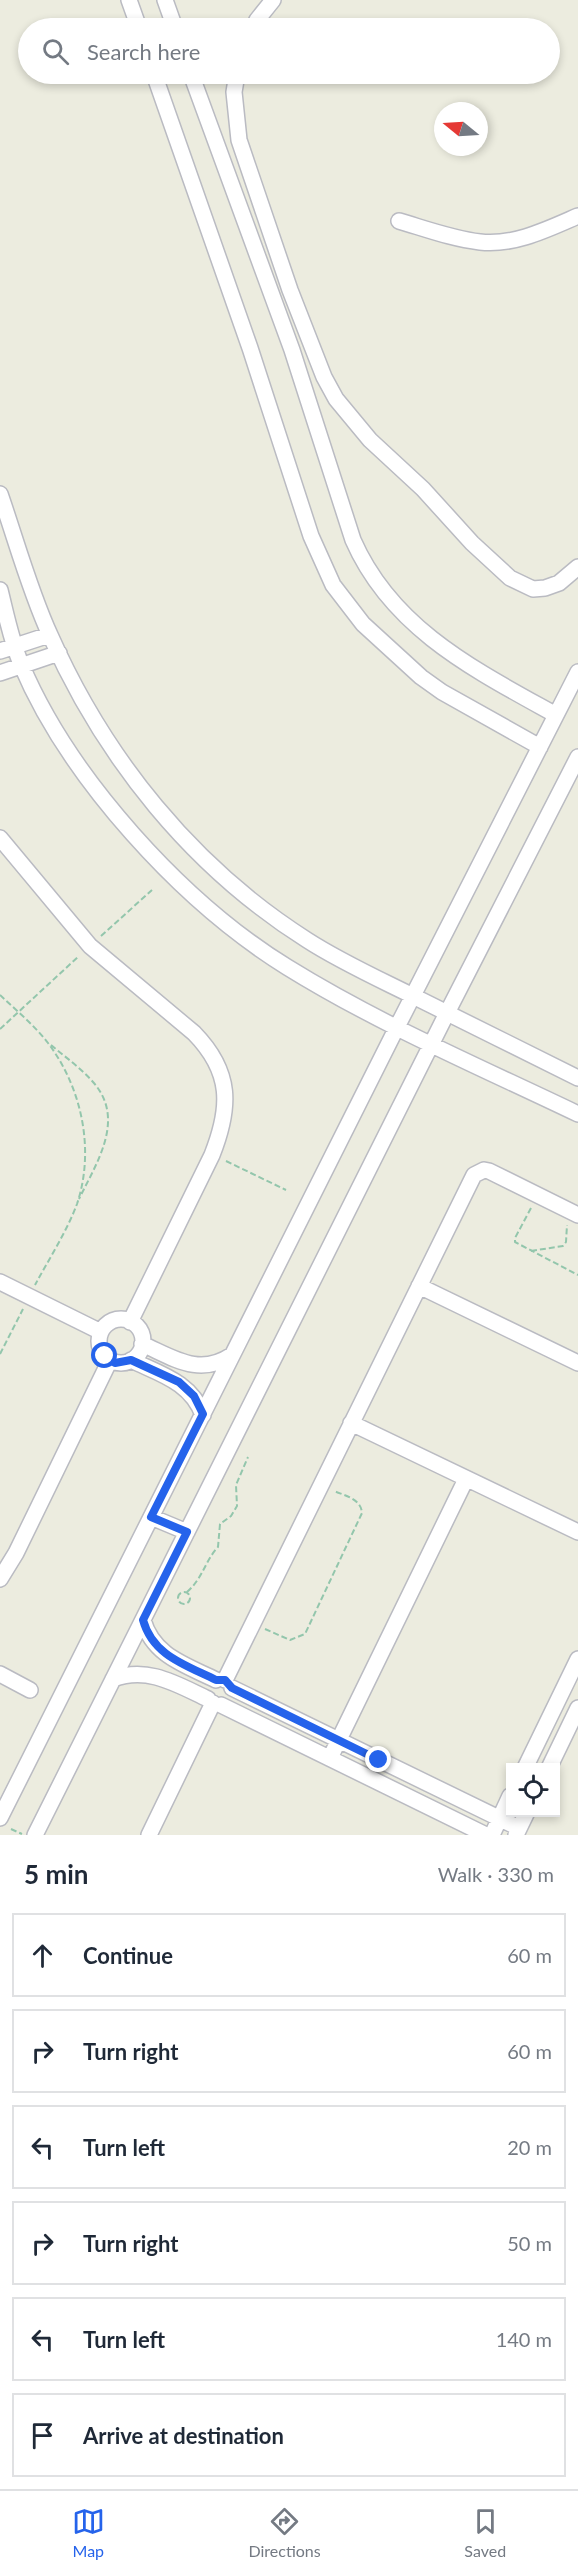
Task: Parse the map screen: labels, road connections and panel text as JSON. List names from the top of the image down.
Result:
{
  "north": "left",
  "page": {
    "search": "Search here",
    "heading": ["5 min", "Walk · 330 m"],
    "list": [
      ["Continue", "60 m"],
      ["Turn right", "60 m"],
      ["Turn left", "20 m"],
      ["Turn right", "50 m"],
      ["Turn left", "140 m"],
      "Arrive at destination"
    ],
    "nav": ["Map", "Directions", "Saved"]
  }
}
